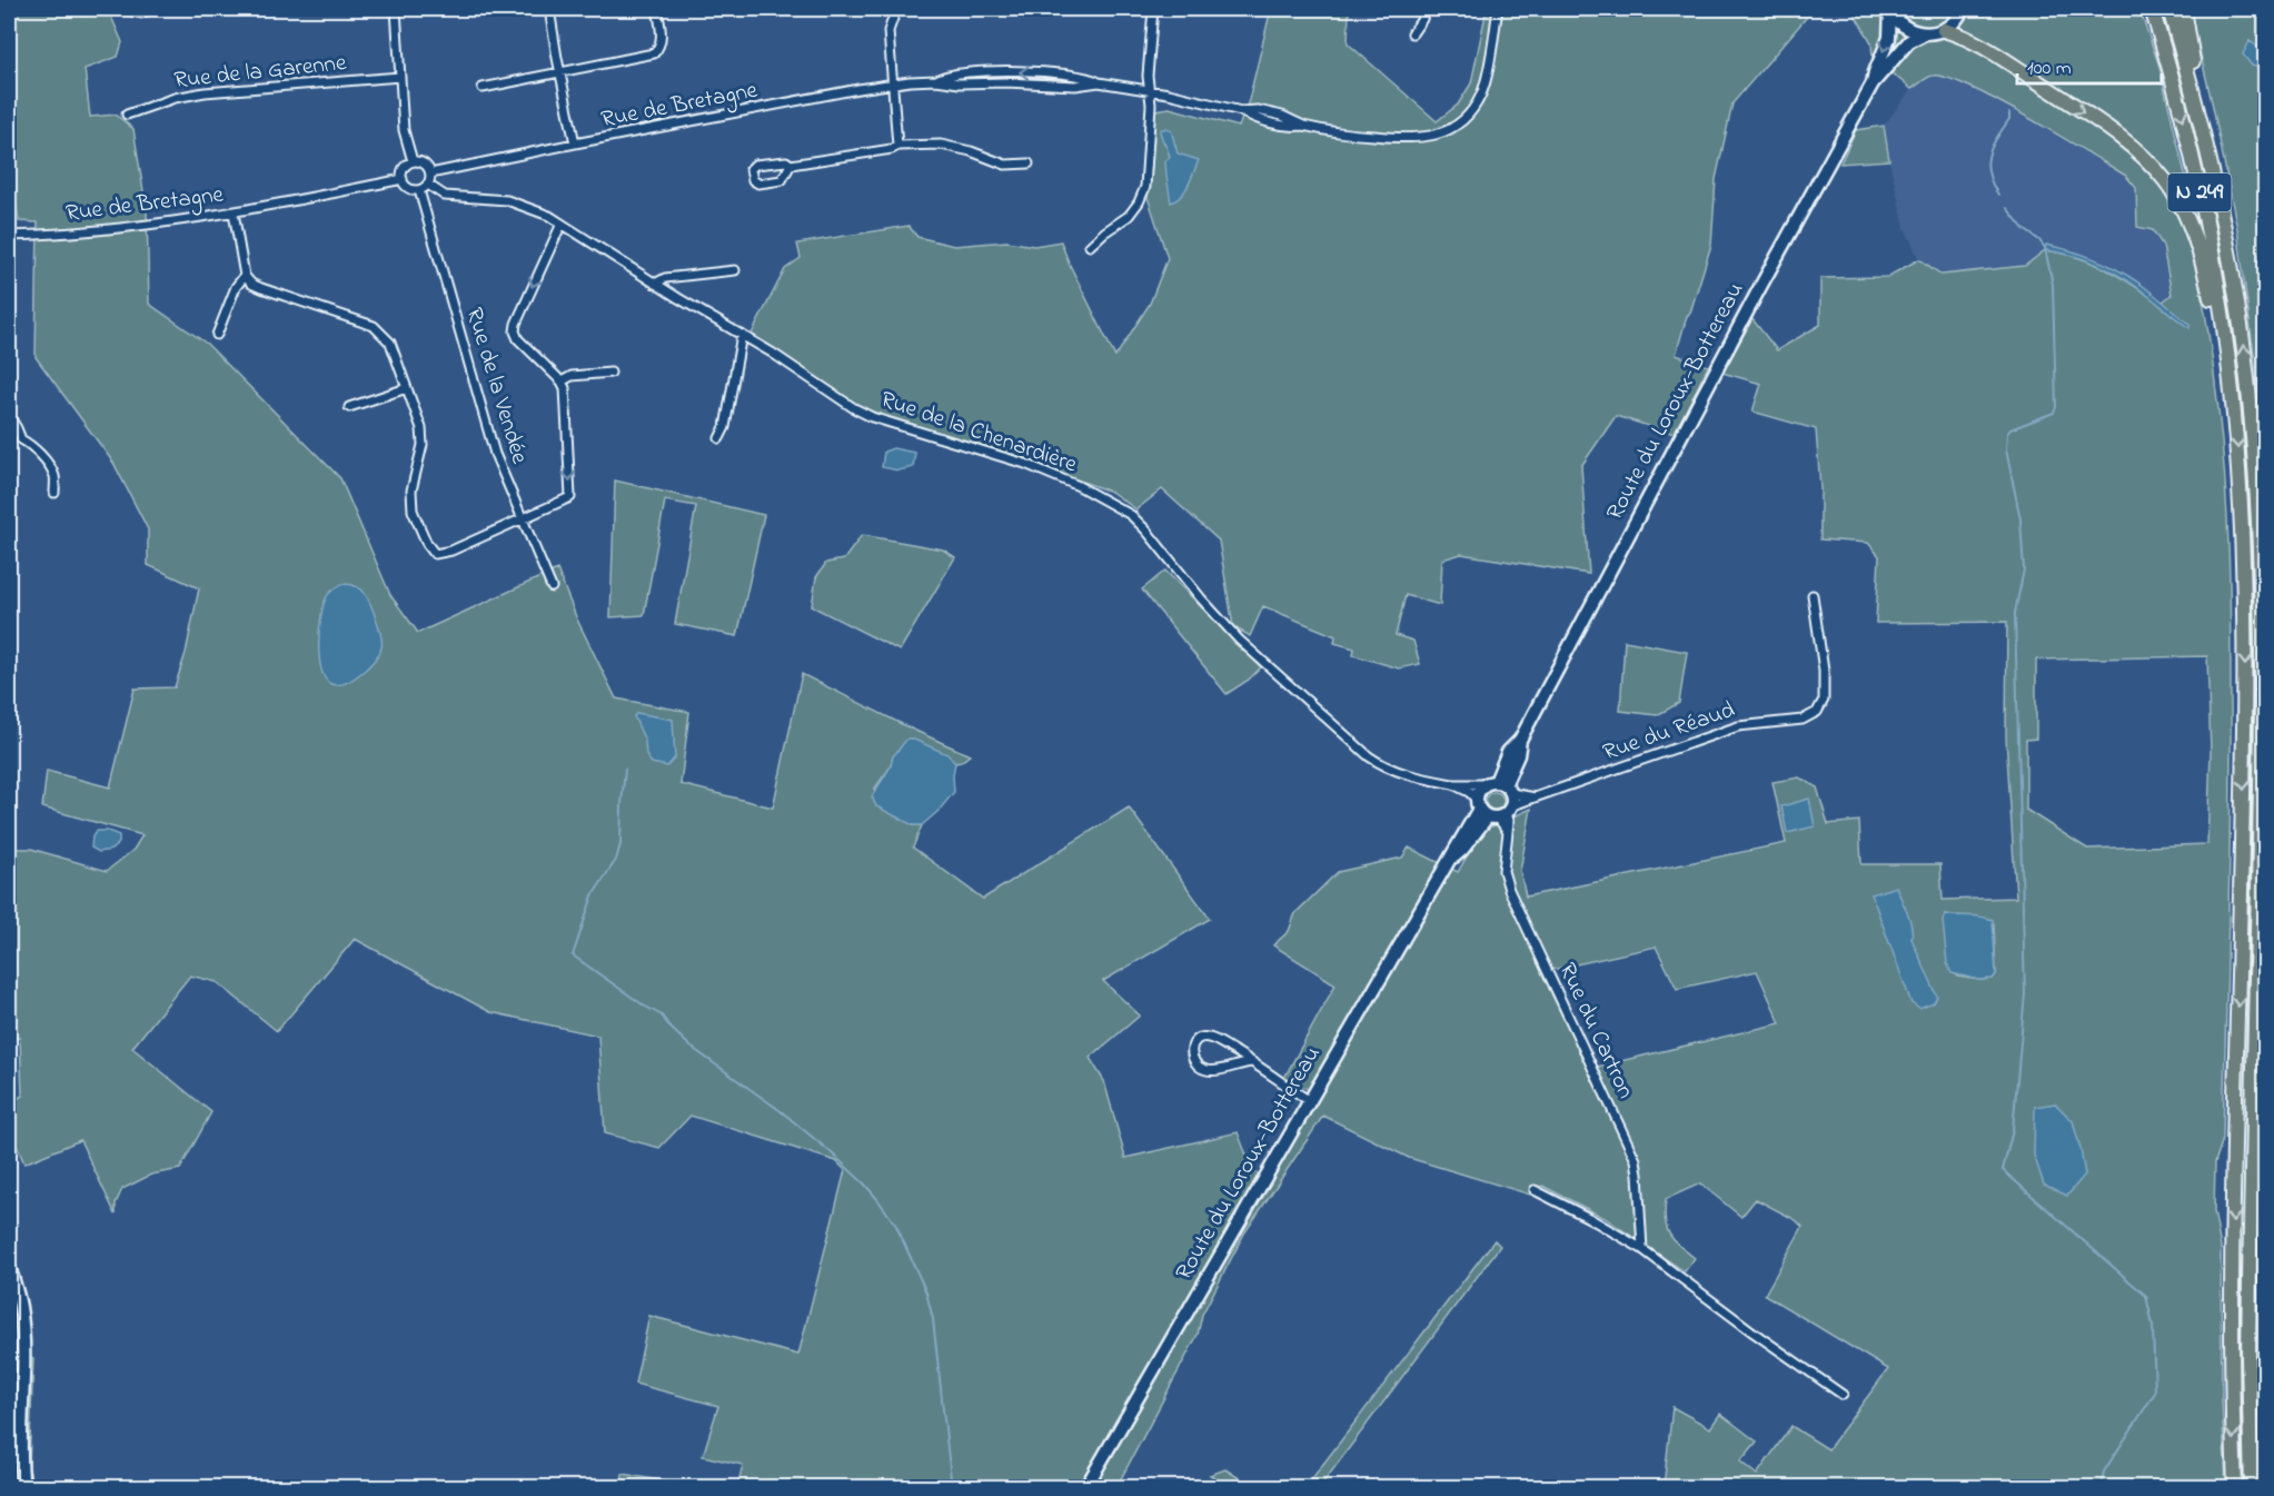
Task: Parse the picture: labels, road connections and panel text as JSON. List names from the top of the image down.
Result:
{
  "streets": {
    "highway": ["N 249"],
    "main road": ["Route du Loroux-Bottereau"],
    "street": [
      "Rue de la Garenne",
      "Rue de Bretagne",
      "Rue de la Vendée",
      "Rue de la Chenardière",
      "Rue du Réaud",
      "Rue du Cartron"
    ]
  },
  "crossings": [
    ["Rue de Bretagne", "Rue de la Vendée"],
    ["Rue de Bretagne", "Rue de la Chenardière"],
    ["Rue de la Vendée", "Rue de la Chenardière"],
    ["Route du Loroux-Bottereau", "Rue de la Chenardière"],
    ["Route du Loroux-Bottereau", "Rue du Réaud"],
    ["Route du Loroux-Bottereau", "Rue du Cartron"],
    ["Rue de la Chenardière", "Rue du Réaud"],
    ["Rue de la Chenardière", "Rue du Cartron"],
    ["Rue du Réaud", "Rue du Cartron"]
  ],
  "scale_bar": "100 m"
}
